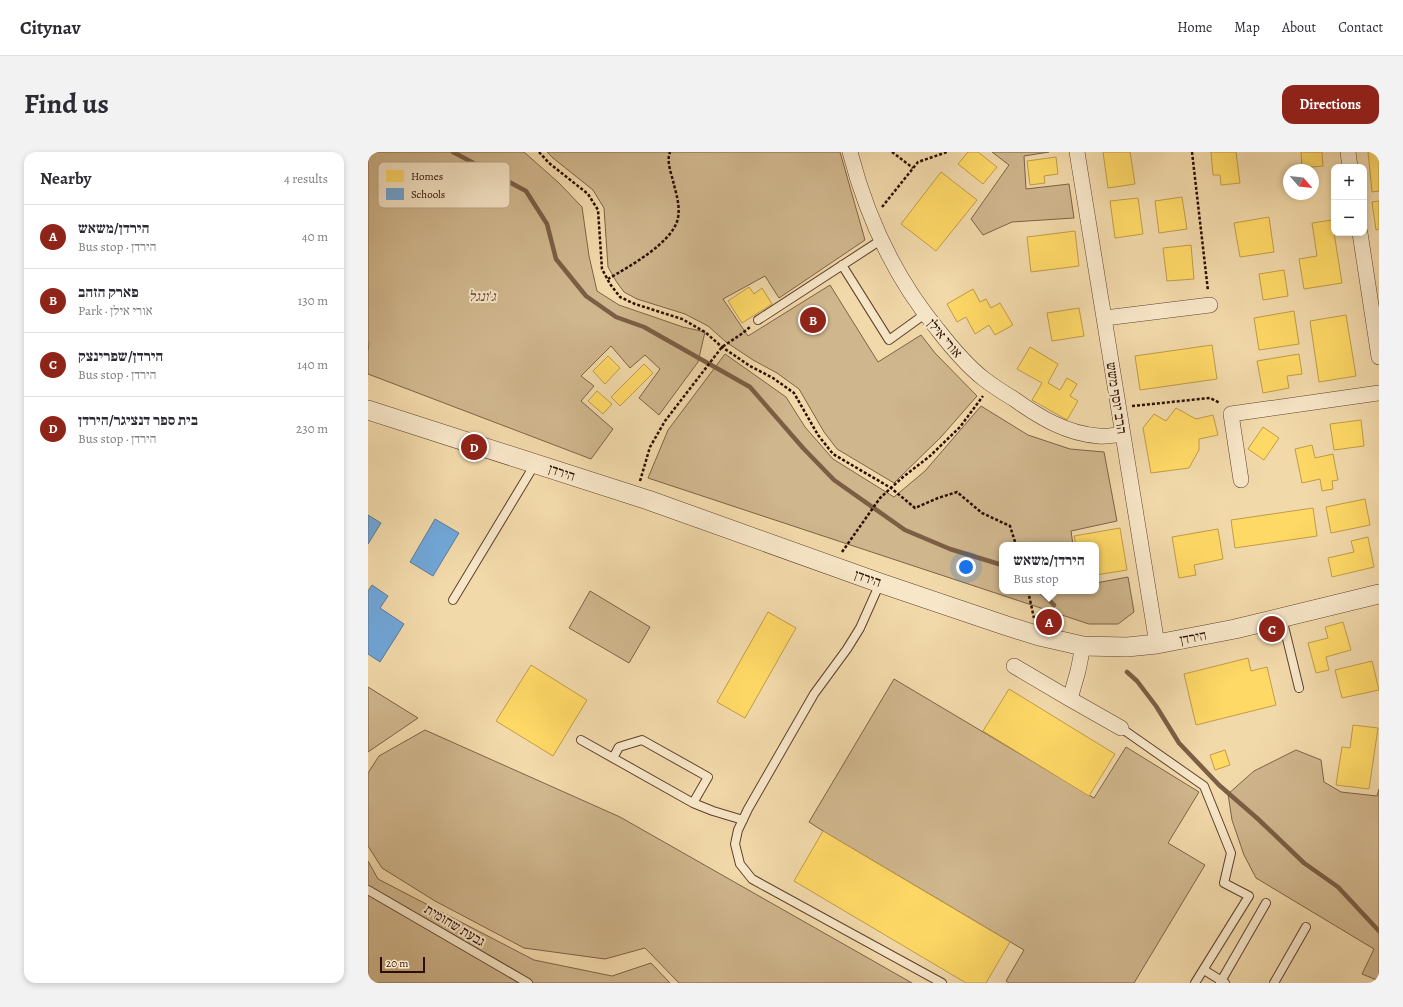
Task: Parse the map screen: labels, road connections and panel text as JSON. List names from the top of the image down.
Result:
{
  "streets": {
    "street": ["אורי אילן", "הרב יוסף משש", "הירדן"],
    "lane": ["גבעת שחומית"]
  },
  "crossings": [
    ["אורי אילן", "הרב יוסף משש"],
    ["הרב יוסף משש", "הירדן"]
  ],
  "parks": ["ג'ונגל"],
  "legend": ["Homes", "Schools"],
  "scale_bar": "20 m",
  "north": "bottom right",
  "page": {
    "header": "Citynav",
    "nav": [
      "Home",
      "Map",
      "About",
      "Contact"
    ],
    "title": "Find us",
    "buttons": "Directions",
    "heading": ["Nearby", "4 results"],
    "map_buttons": ["+", "−"],
    "list": [
      {
        "mark": "A",
        "name": "הירדן/משאש",
        "note": "Bus stop · הירדן",
        "value": "40 m"
      },
      {
        "mark": "B",
        "name": "פארק הזהב",
        "note": "Park · אורי אילן",
        "value": "130 m"
      },
      {
        "mark": "C",
        "name": "הירדן/שפרינצק",
        "note": "Bus stop · הירדן",
        "value": "140 m"
      },
      {
        "mark": "D",
        "name": "בית ספר דנציגר/הירדן",
        "note": "Bus stop · הירדן",
        "value": "230 m"
      }
    ],
    "pins": [
      "B",
      "D",
      "A",
      "C"
    ],
    "popup": ["הירדן/משאש", "Bus stop"],
    "scale": "20 m"
  }
}
